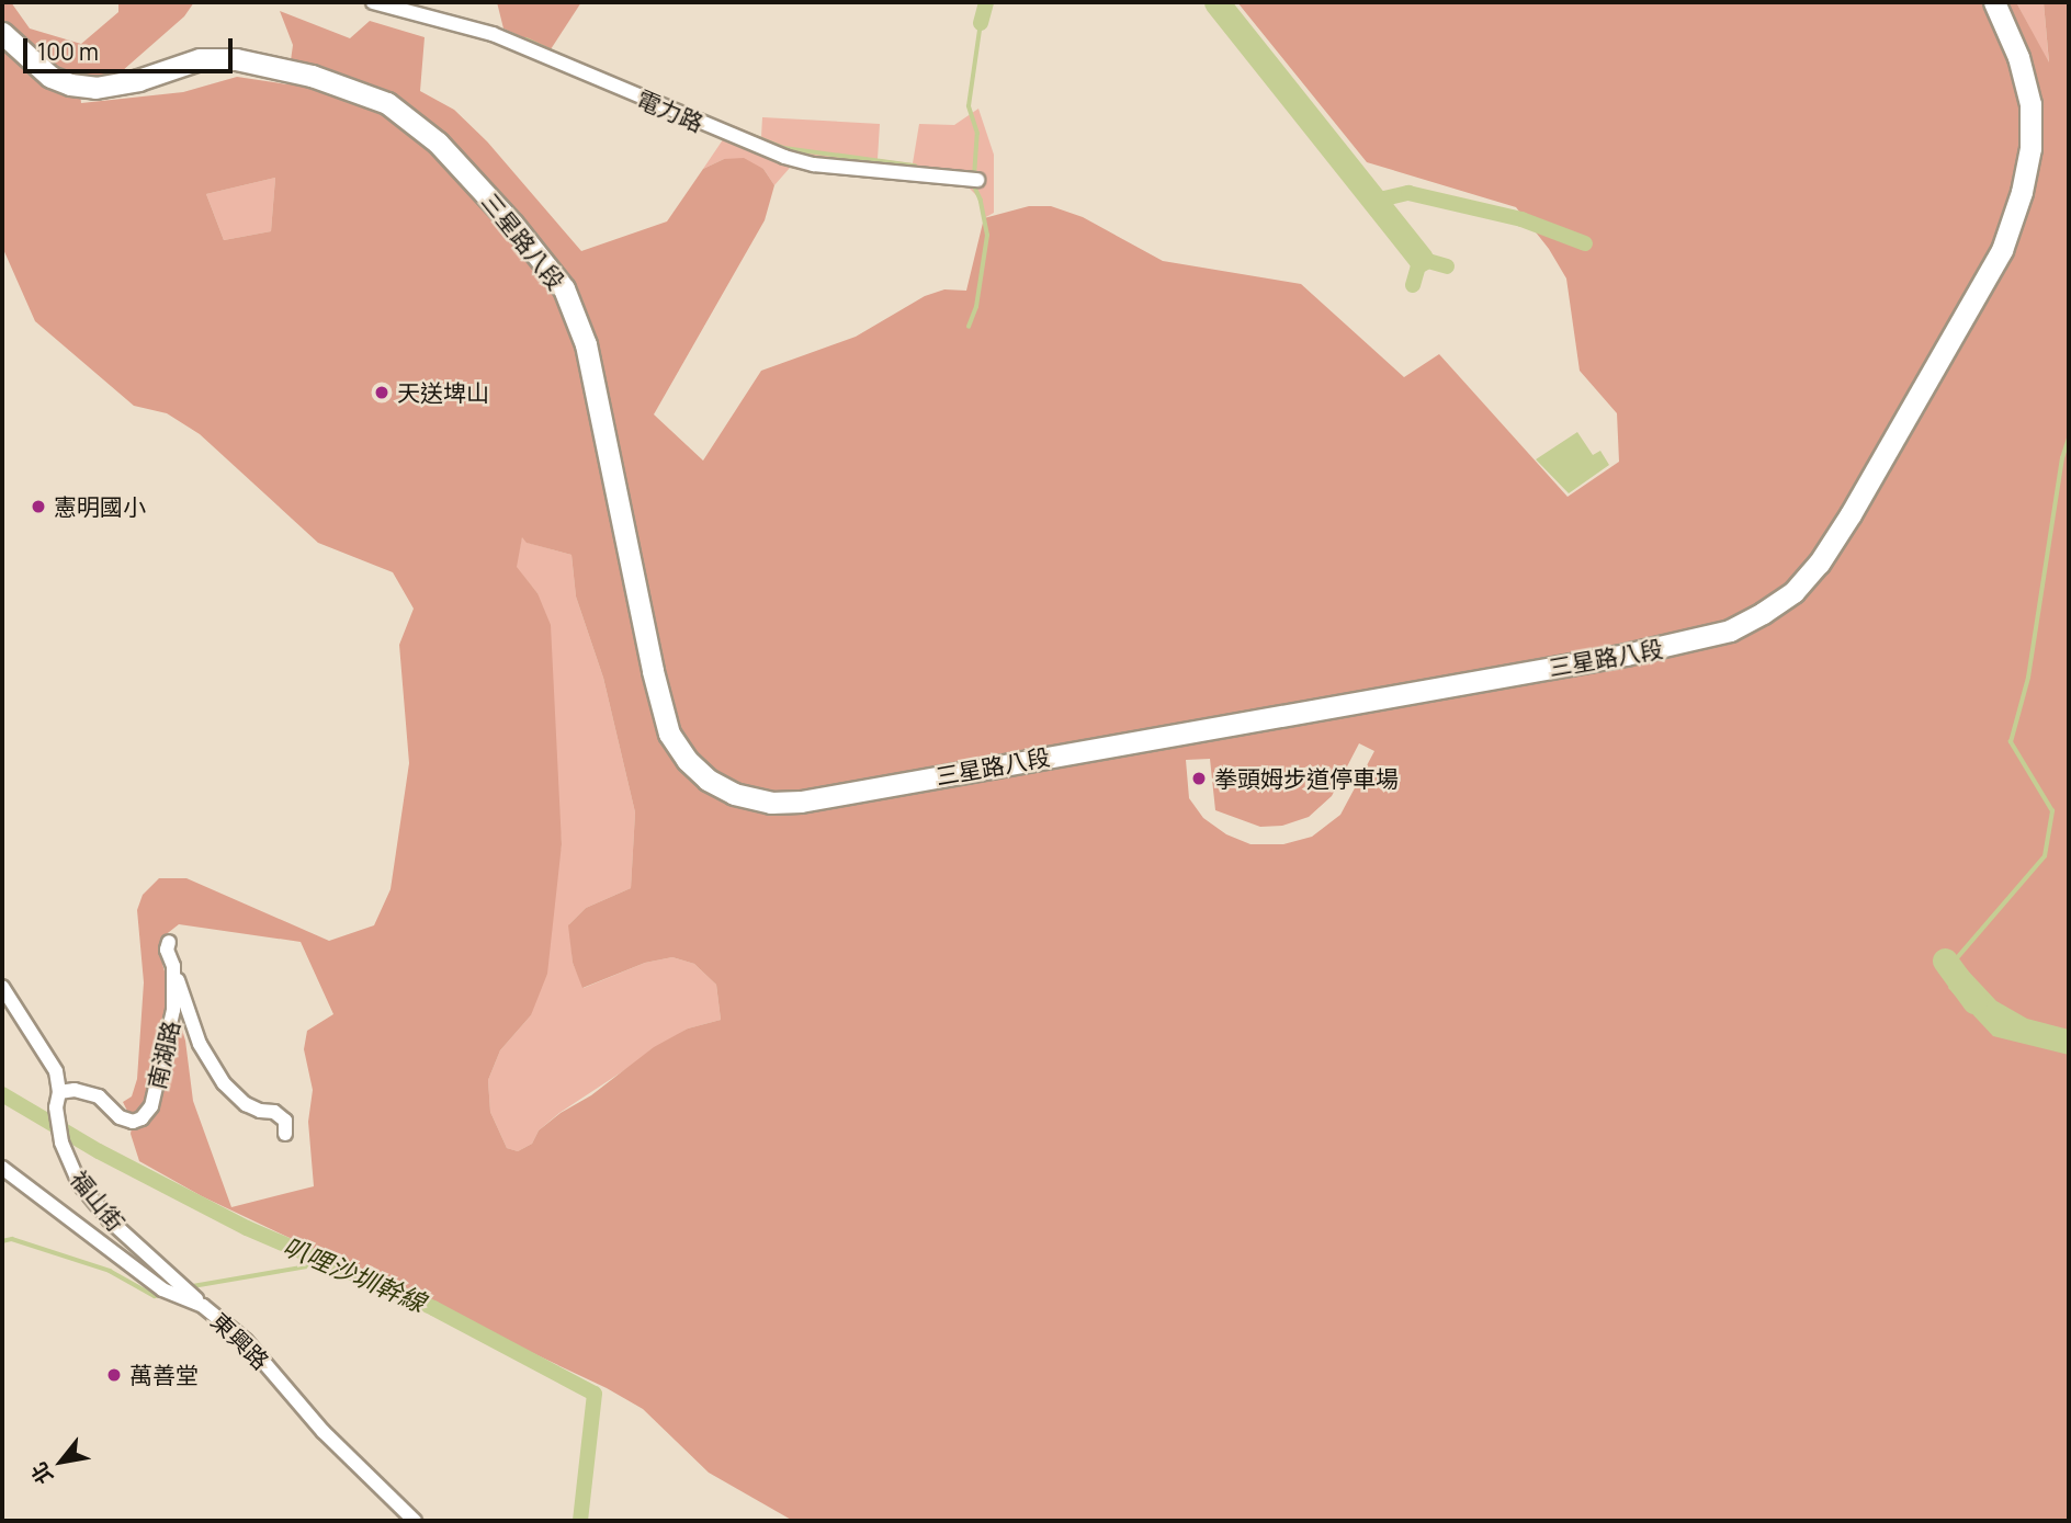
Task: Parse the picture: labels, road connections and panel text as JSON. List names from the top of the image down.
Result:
{
  "streets": {
    "main road": ["三星路八段"],
    "street": [
      "電力路",
      "南湖路",
      "福山街",
      "東興路"
    ]
  },
  "crossings": [
    ["南湖路", "福山街"],
    ["福山街", "東興路"]
  ],
  "water": ["叭哩沙圳幹線"],
  "places": [
    "天送埤山",
    "憲明國小",
    "拳頭姆步道停車場",
    "萬善堂"
  ],
  "scale_bar": "100 m",
  "north": "bottom left"
}
